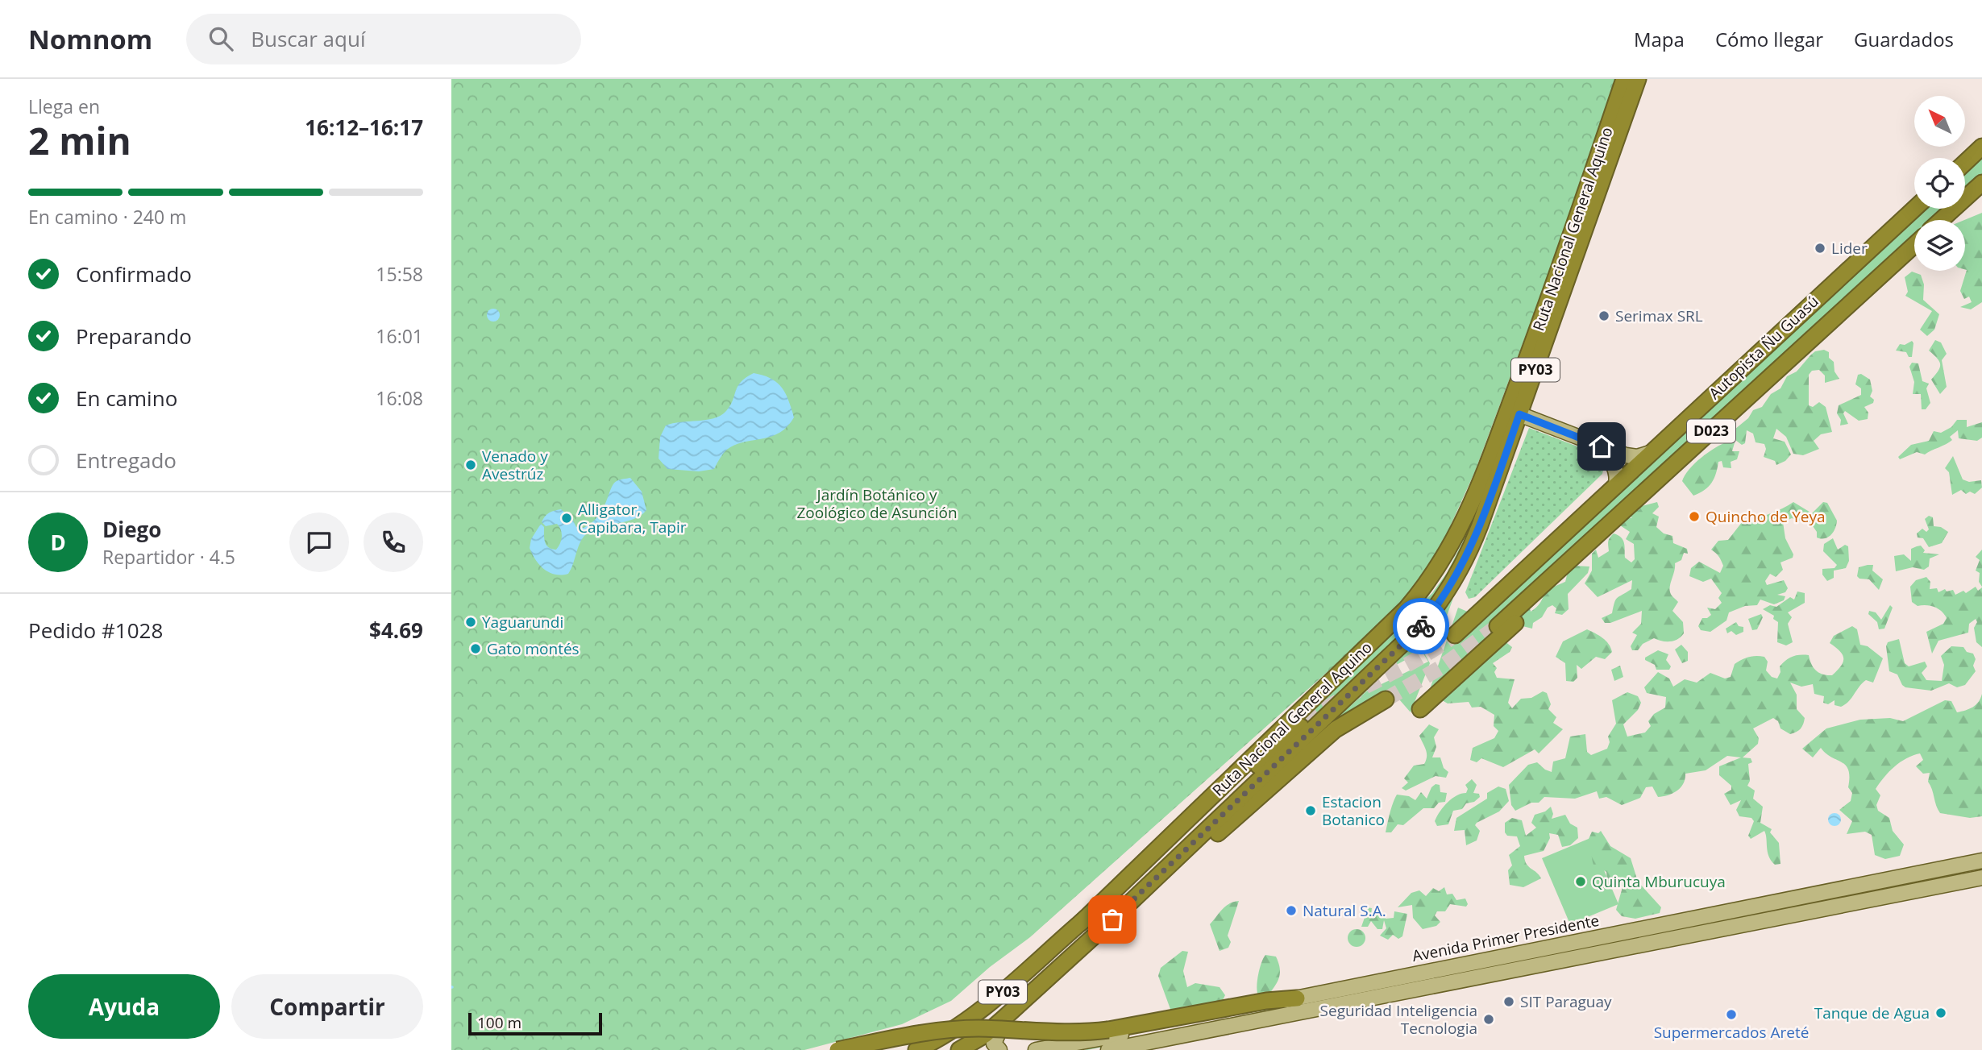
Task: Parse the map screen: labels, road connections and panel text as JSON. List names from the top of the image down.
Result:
{
  "streets": {
    "highway": [
      "Ruta Nacional General Aquino",
      "Autopista Ñu Guasú",
      "PY03",
      "D023"
    ],
    "main road": ["Avenida Primer Presidente"]
  },
  "crossings": [
    ["Ruta Nacional General Aquino", "PY03"]
  ],
  "parks": ["Jardín Botánico y Zoológico de Asunción"],
  "places": [
    "Lider",
    "Serimax SRL",
    "Venado y Avestrúz",
    "Quincho de Yeya",
    "Alligator, Capibara, Tapir",
    "Yaguarundi",
    "Gato montés",
    "Estacion Botanico",
    "Quinta Mburucuya",
    "Natural S.A.",
    "SIT Paraguay",
    "Tanque de Agua",
    "Supermercados Areté",
    "Seguridad Inteligencia Tecnologia"
  ],
  "scale_bar": "100 m",
  "north": "top left",
  "page": {
    "header": "Nomnom",
    "search": "Buscar aquí",
    "nav": ["Mapa", "Cómo llegar", "Guardados"],
    "heading": ["2 min", "Llega en", "16:12–16:17"],
    "panel": [
      "Diego",
      "Repartidor · 4.5",
      "Pedido #1028",
      "$4.69"
    ],
    "bar": "En camino · 240 m",
    "list": [
      ["Confirmado", "15:58"],
      ["Preparando", "16:01"],
      ["En camino", "16:08"],
      "Entregado"
    ],
    "round": "D",
    "buttons": ["Ayuda", "Compartir"],
    "scale": "100 m"
  }
}
